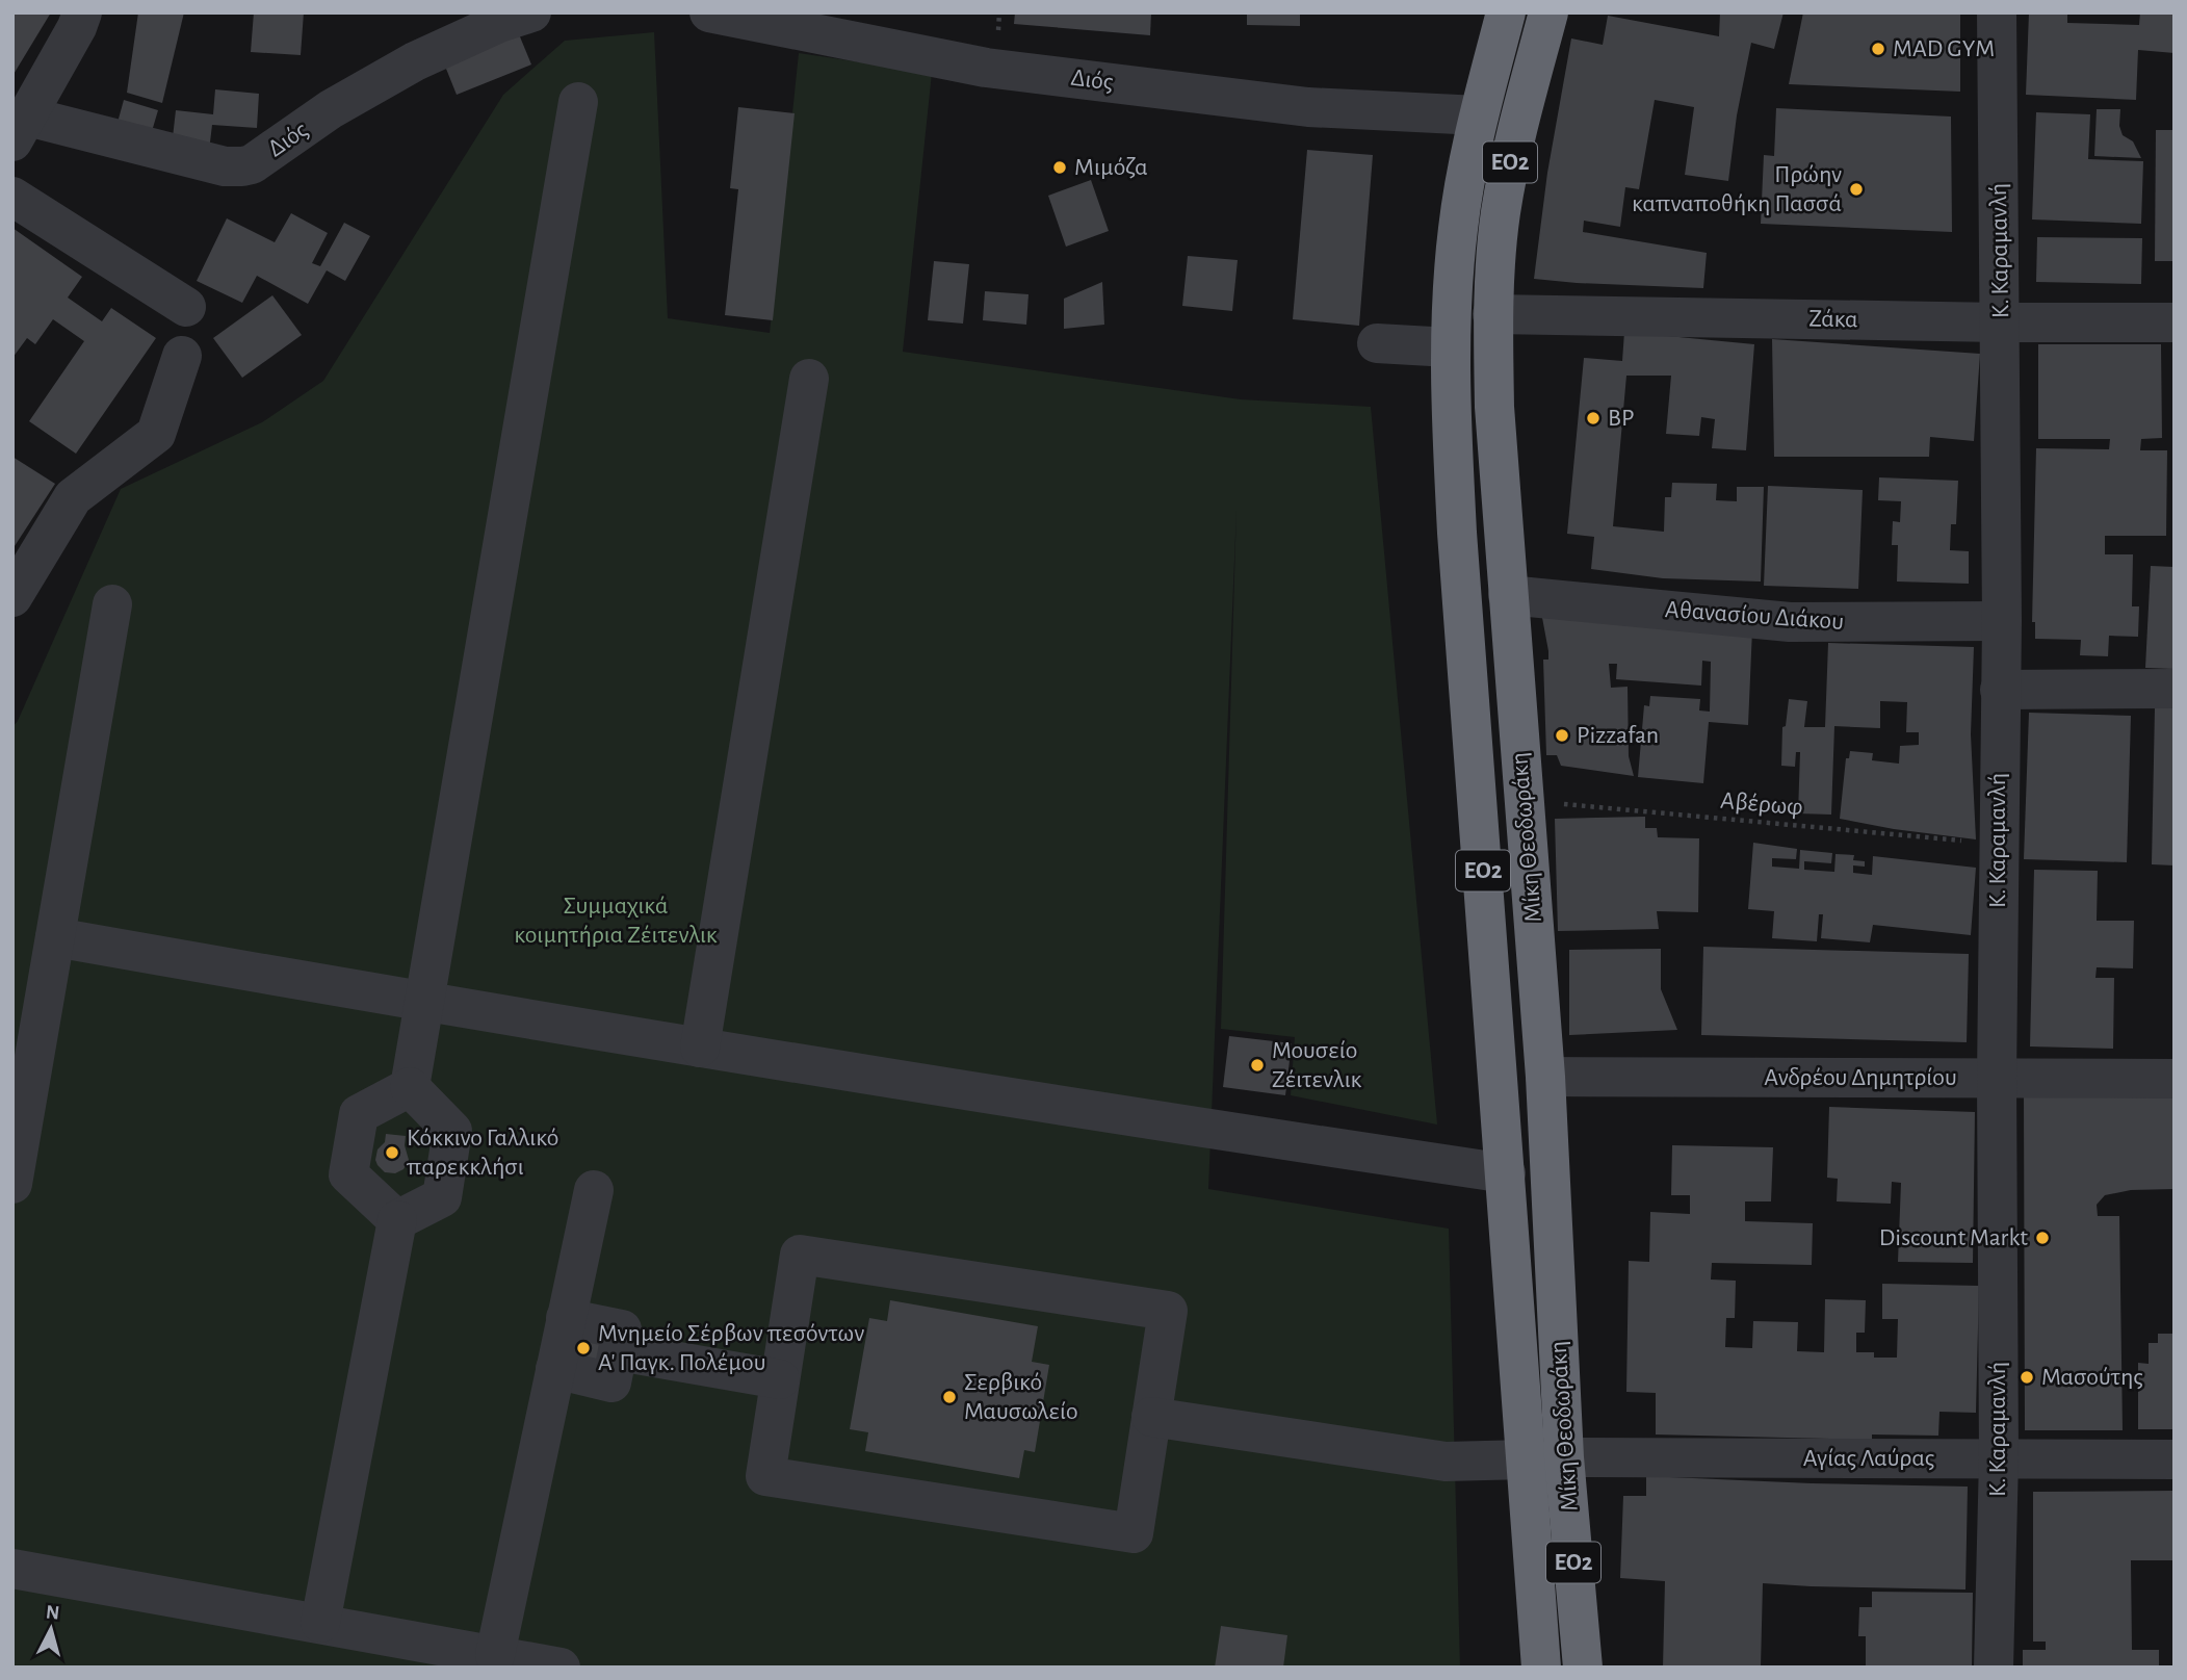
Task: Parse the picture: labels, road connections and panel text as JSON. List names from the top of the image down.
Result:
{
  "streets": {
    "highway": ["ΕΟ2", "Μίκη Θεοδωράκη"],
    "street": [
      "Διός",
      "Κ. Καραμανλή",
      "Ζάκα",
      "Αθανασίου Διάκου",
      "Ανδρέου Δημητρίου",
      "Αγίας Λαύρας"
    ],
    "path": ["Αβέρωφ"]
  },
  "crossings": [
    ["Διός", "Μίκη Θεοδωράκη"],
    ["Κ. Καραμανλή", "Ζάκα"],
    ["Κ. Καραμανλή", "Αθανασίου Διάκου"],
    ["Κ. Καραμανλή", "Αβέρωφ"],
    ["Κ. Καραμανλή", "Ανδρέου Δημητρίου"],
    ["Κ. Καραμανλή", "Αγίας Λαύρας"],
    ["Ζάκα", "Μίκη Θεοδωράκη"],
    ["Αθανασίου Διάκου", "Μίκη Θεοδωράκη"],
    ["Αβέρωφ", "Μίκη Θεοδωράκη"],
    ["Μίκη Θεοδωράκη", "Ανδρέου Δημητρίου"],
    ["Μίκη Θεοδωράκη", "Αγίας Λαύρας"]
  ],
  "parks": ["Συμμαχικά κοιμητήρια Ζέιτενλικ"],
  "places": [
    "MAD GYM",
    "Μιμόζα",
    "Πρώην καπναποθήκη Πασσά",
    "BP",
    "Pizzafan",
    "Μουσείο Ζέιτενλικ",
    "Κόκκινο Γαλλικό παρεκκλήσι",
    "Discount Markt",
    "Μνημείο Σέρβων πεσόντων Α' Παγκ. Πολέμου",
    "Μασούτης",
    "Σερβικό Μαυσωλείο"
  ],
  "north": "top"
}
